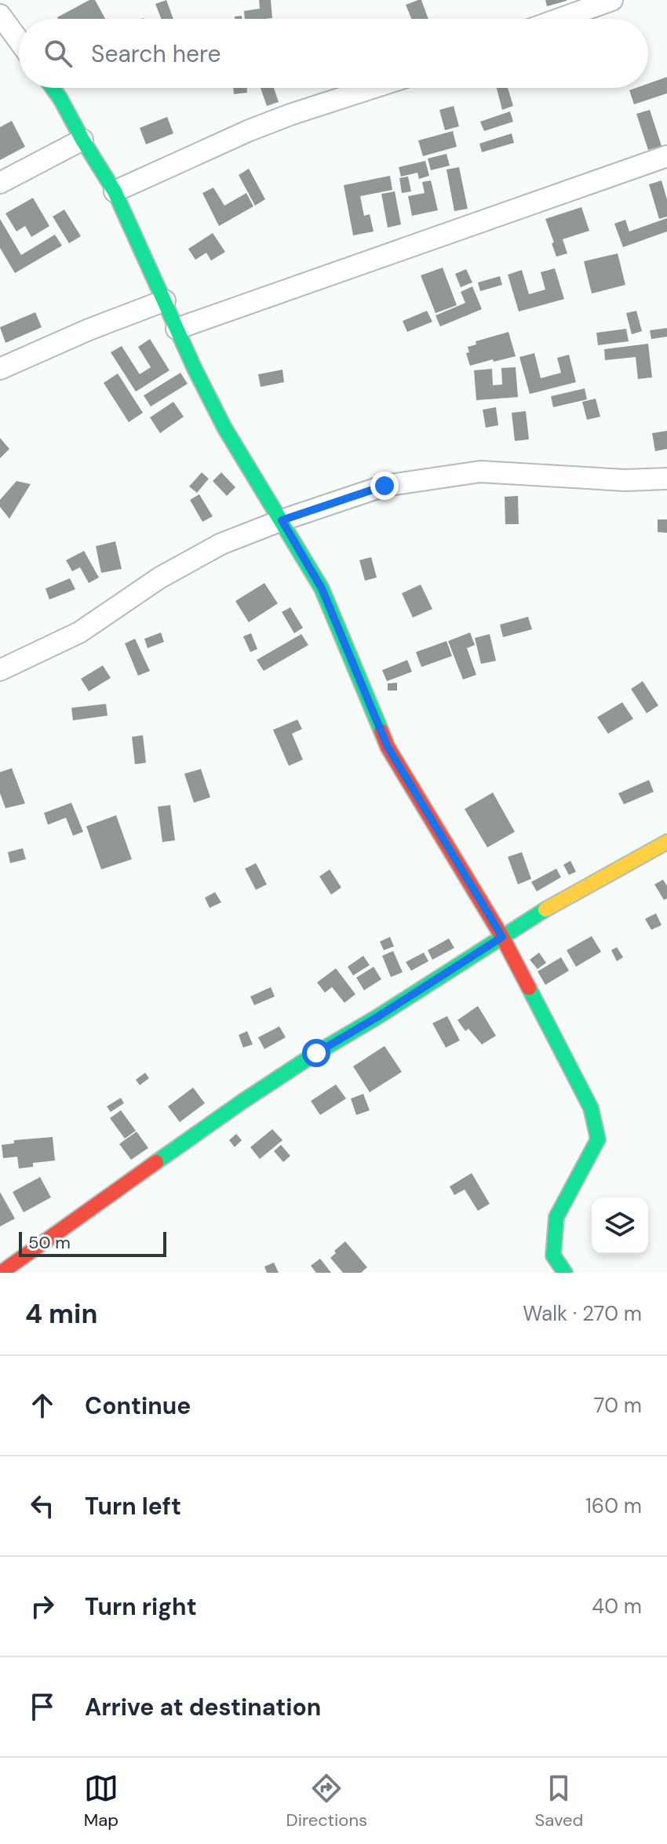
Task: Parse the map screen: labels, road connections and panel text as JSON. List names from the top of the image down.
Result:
{
  "scale_bar": "50 m",
  "page": {
    "search": "Search here",
    "scale": "50 m",
    "heading": ["4 min", "Walk · 270 m"],
    "list": [
      ["Continue", "70 m"],
      ["Turn left", "160 m"],
      ["Turn right", "40 m"],
      "Arrive at destination"
    ],
    "nav": ["Map", "Directions", "Saved"]
  }
}
